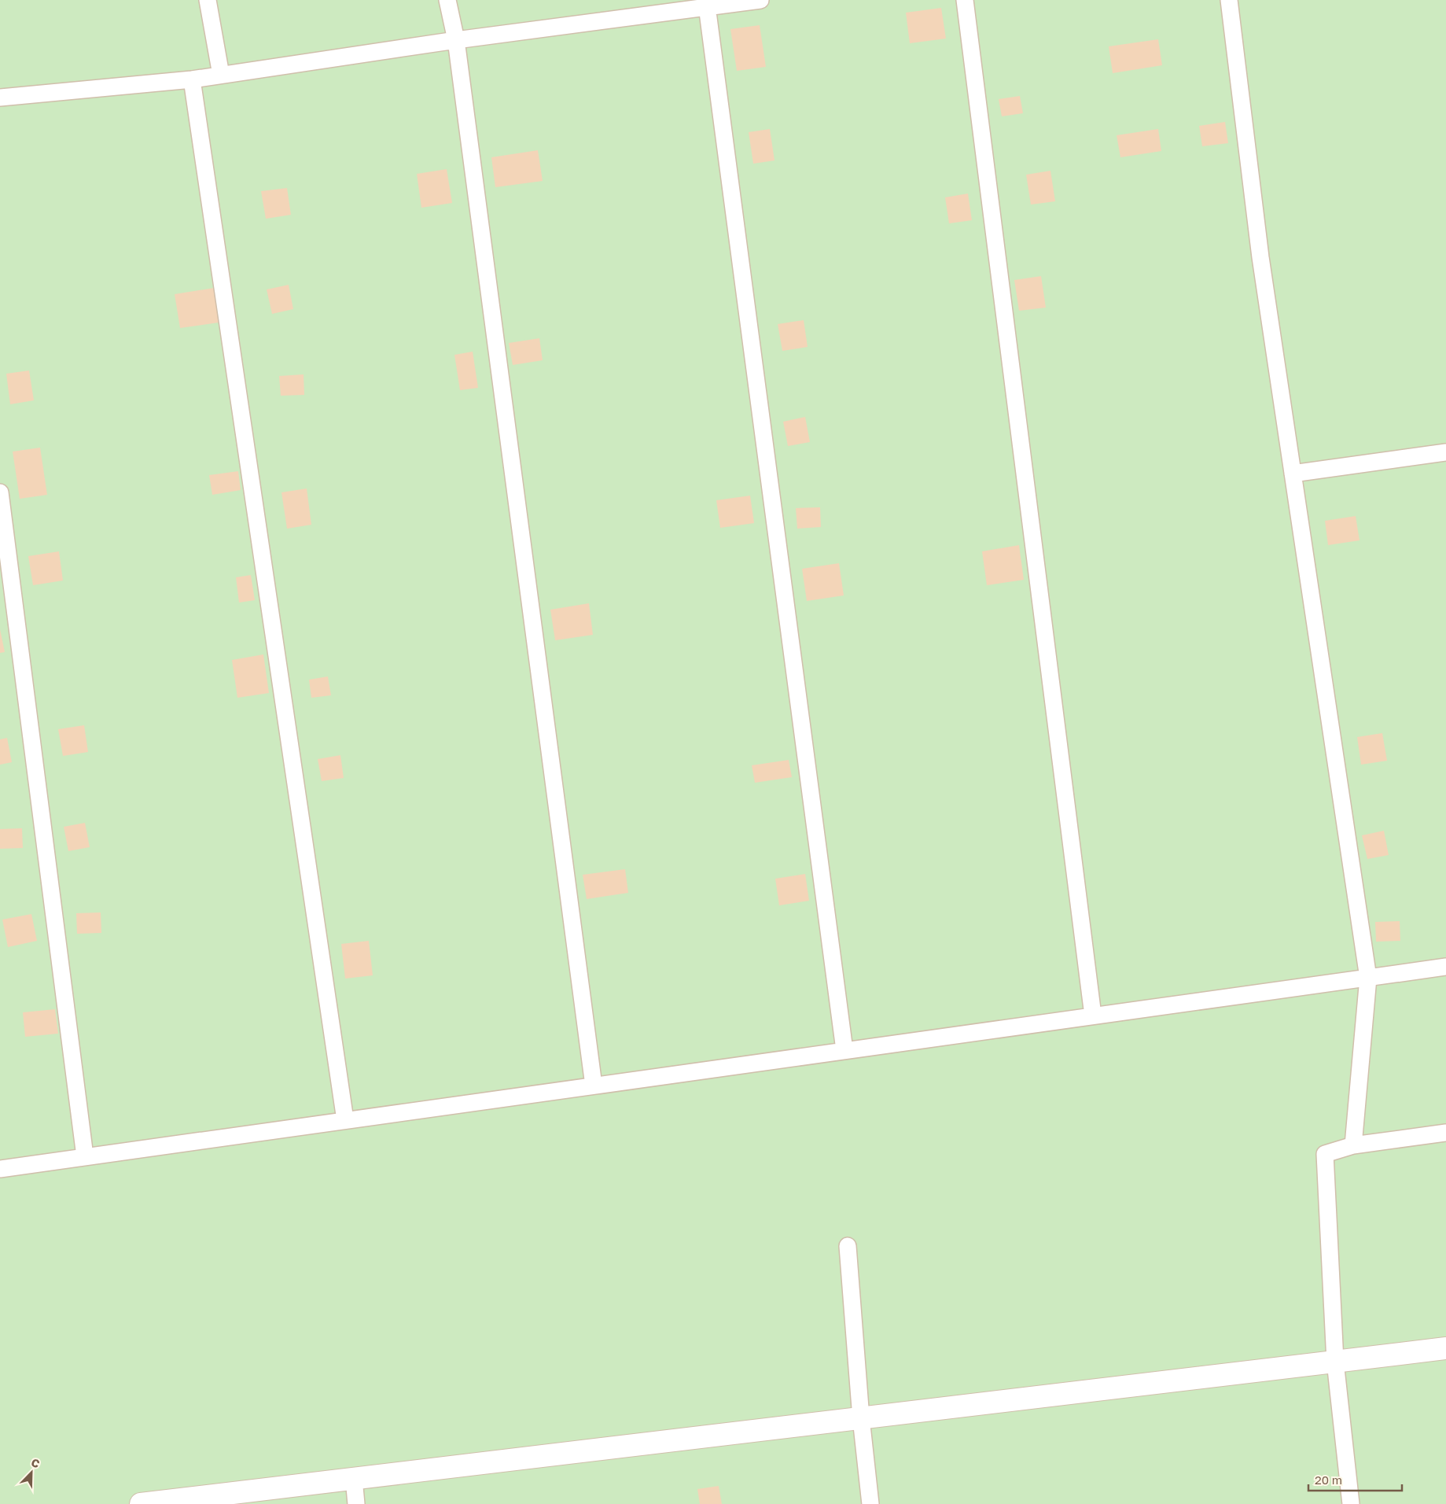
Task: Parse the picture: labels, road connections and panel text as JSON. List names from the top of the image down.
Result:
{
  "scale_bar": "20 m",
  "north": "top right"
}
